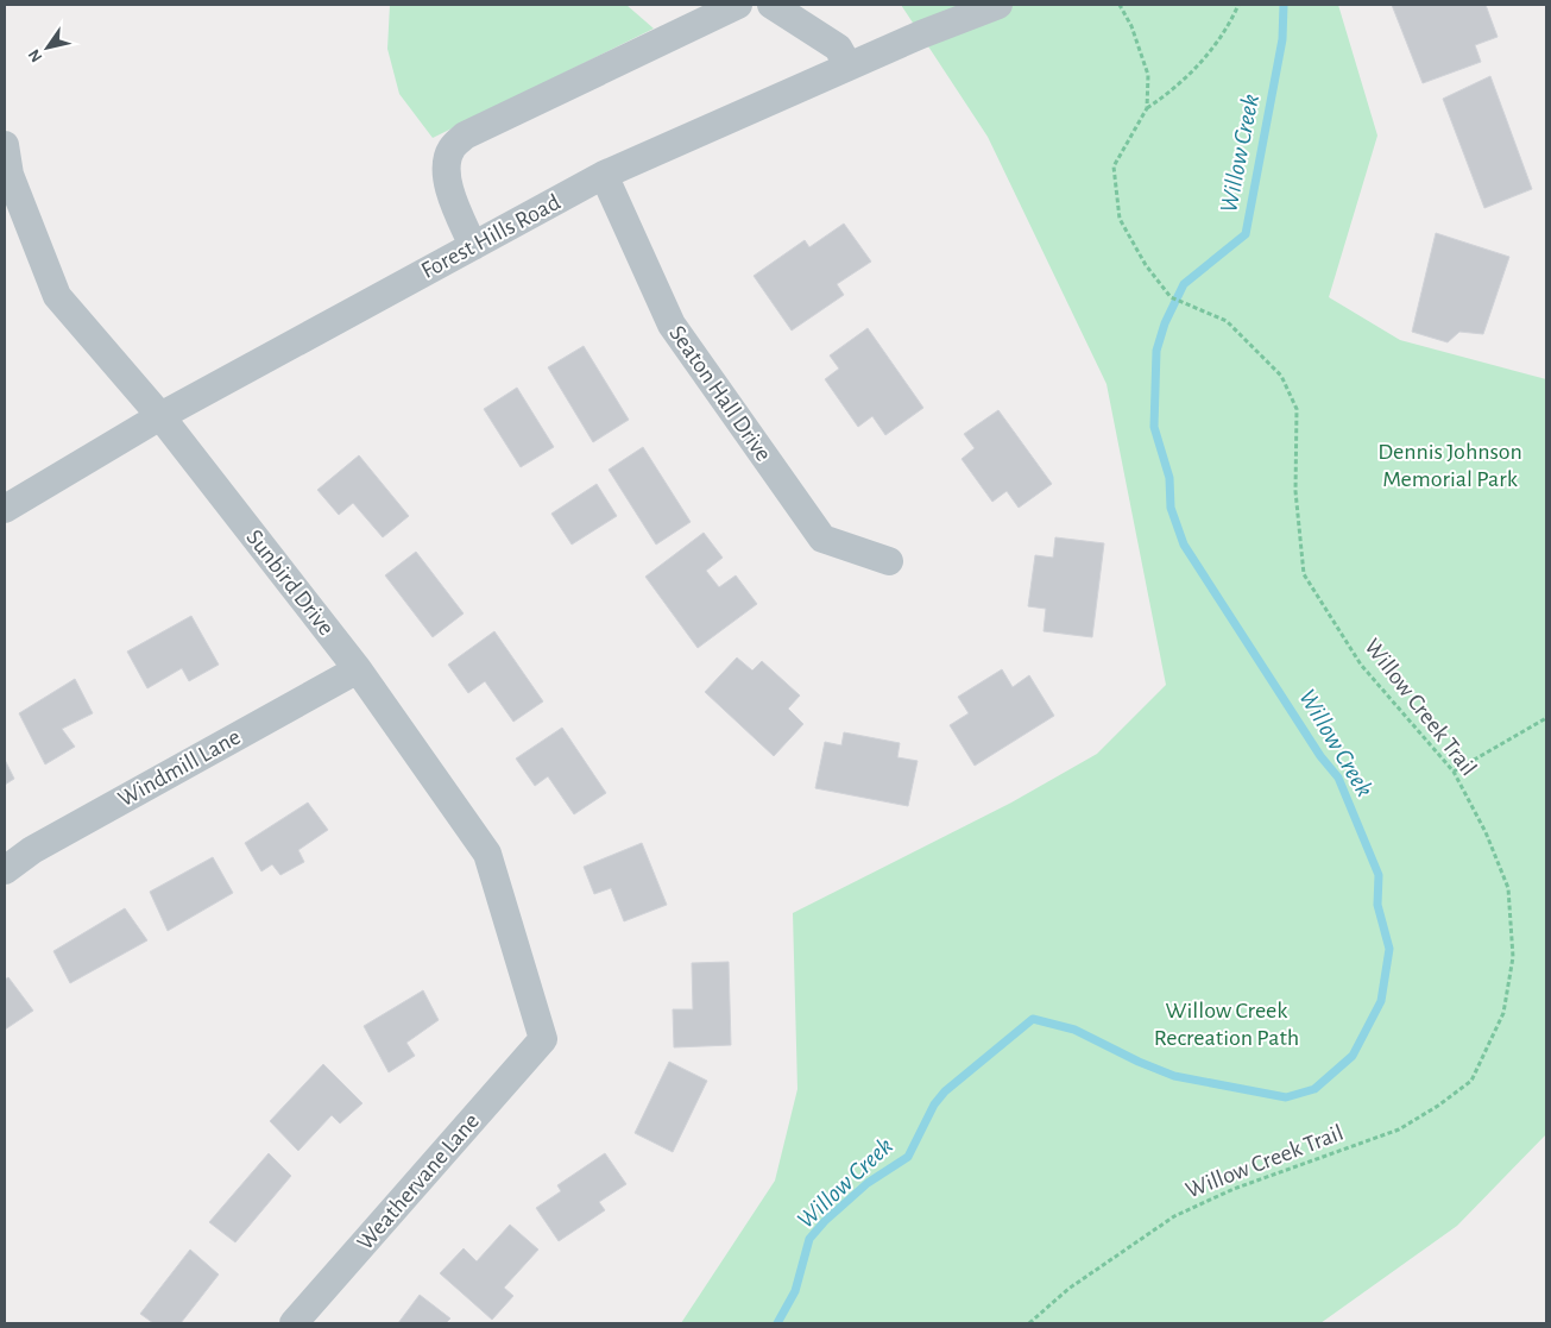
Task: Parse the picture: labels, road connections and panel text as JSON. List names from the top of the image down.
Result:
{
  "streets": {
    "street": [
      "Forest Hills Road",
      "Seaton Hall Drive",
      "Sunbird Drive",
      "Windmill Lane",
      "Weathervane Lane"
    ],
    "path": ["Willow Creek Trail"]
  },
  "crossings": [
    ["Forest Hills Road", "Seaton Hall Drive"],
    ["Forest Hills Road", "Sunbird Drive"],
    ["Sunbird Drive", "Windmill Lane"],
    ["Sunbird Drive", "Weathervane Lane"]
  ],
  "water": ["Willow Creek"],
  "parks": ["Dennis Johnson Memorial Park", "Willow Creek Recreation Path"],
  "north": "bottom left"
}
